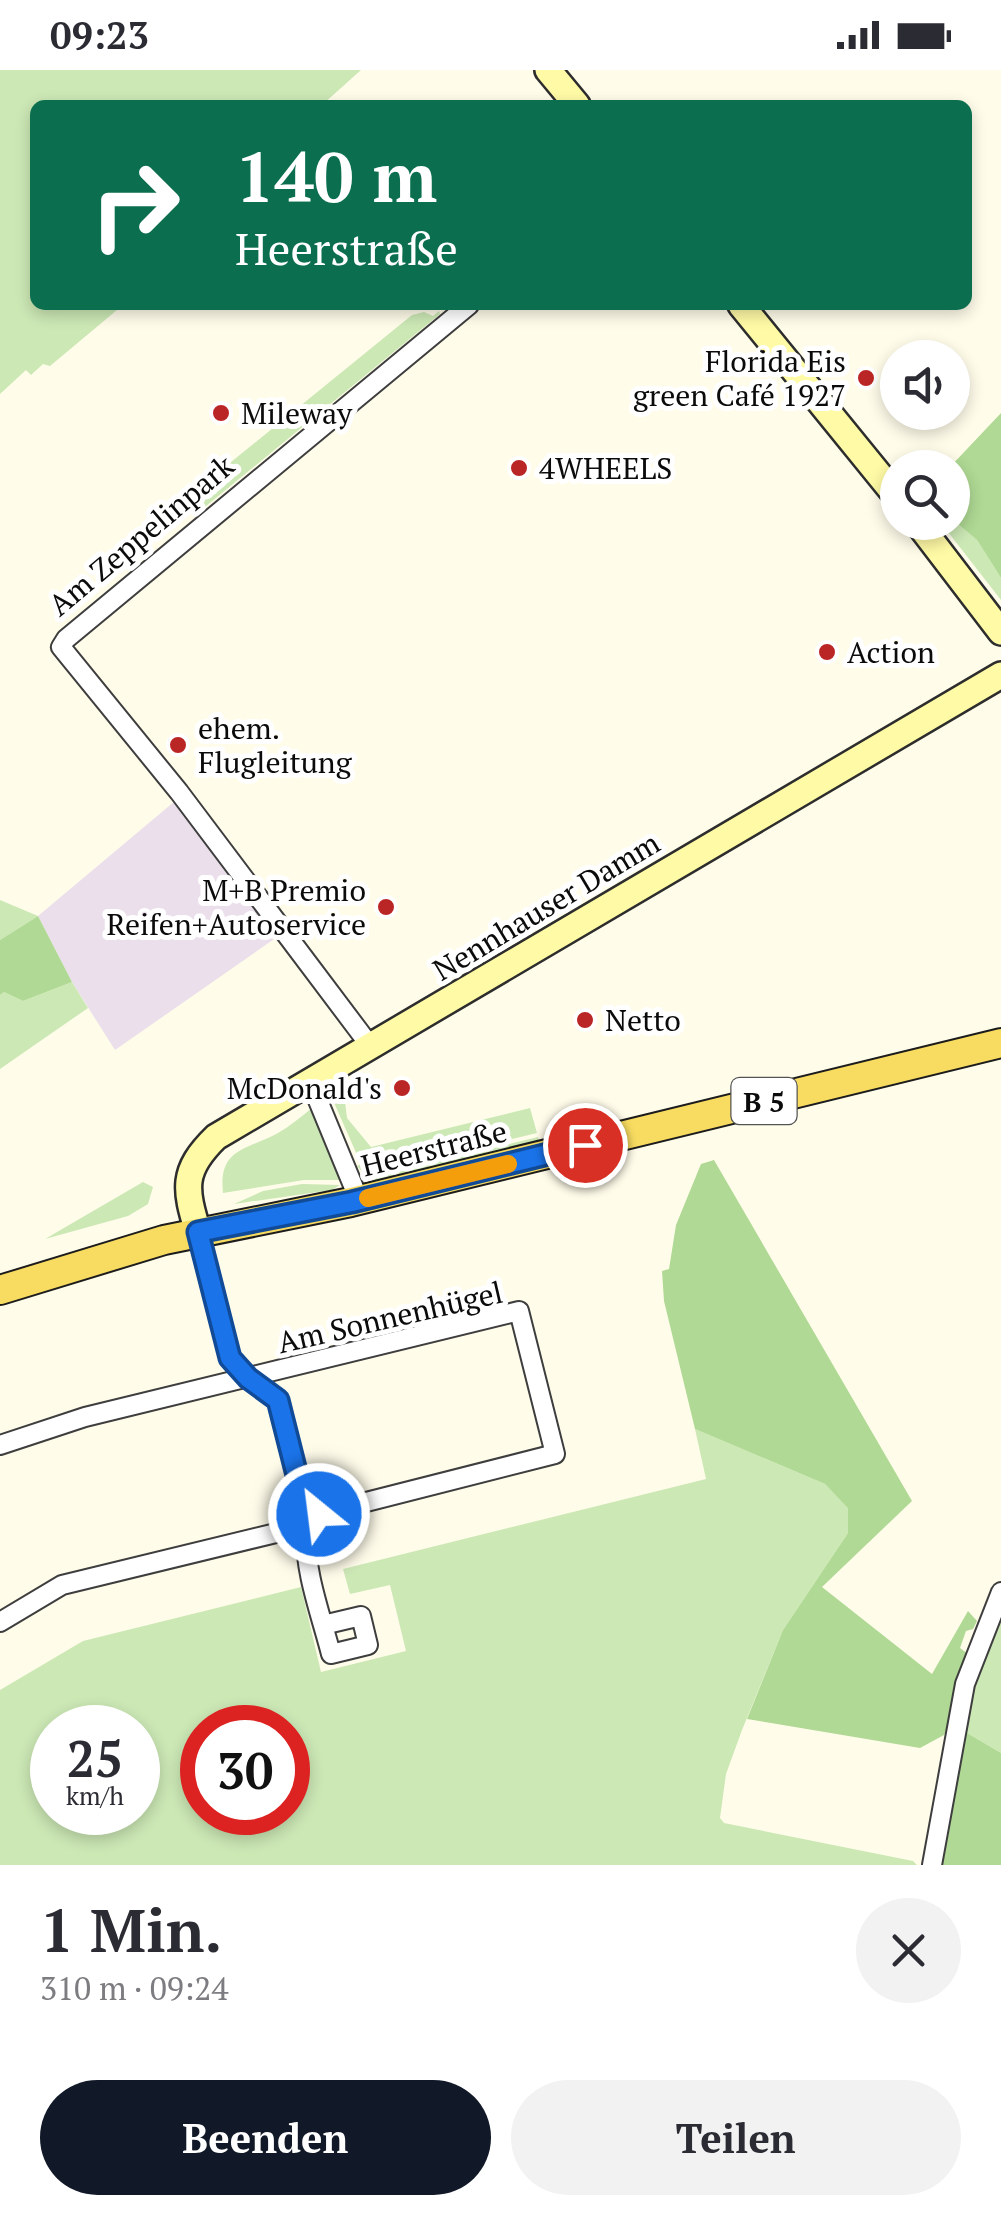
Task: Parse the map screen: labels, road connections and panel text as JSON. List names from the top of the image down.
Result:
{
  "streets": {
    "main road": ["Nennhauser Damm", "B 5", "Heerstraße"],
    "street": ["Am Zeppelinpark", "Am Sonnenhügel"]
  },
  "crossings": [
    ["Am Zeppelinpark", "Nennhauser Damm"],
    ["Nennhauser Damm", "Heerstraße"]
  ],
  "places": [
    "Florida Eis green Café 1927",
    "Mileway",
    "4WHEELS",
    "Action",
    "ehem. Flugleitung",
    "M+B Premio Reifen+Autoservice",
    "Netto",
    "McDonald's"
  ],
  "page": {
    "status": "09:23",
    "turn": ["140 m", "Heerstraße"],
    "speed": "25 km/h",
    "limit": "30",
    "heading": ["1 Min.", "310 m · 09:24"],
    "buttons": ["Beenden", "Teilen"]
  }
}
